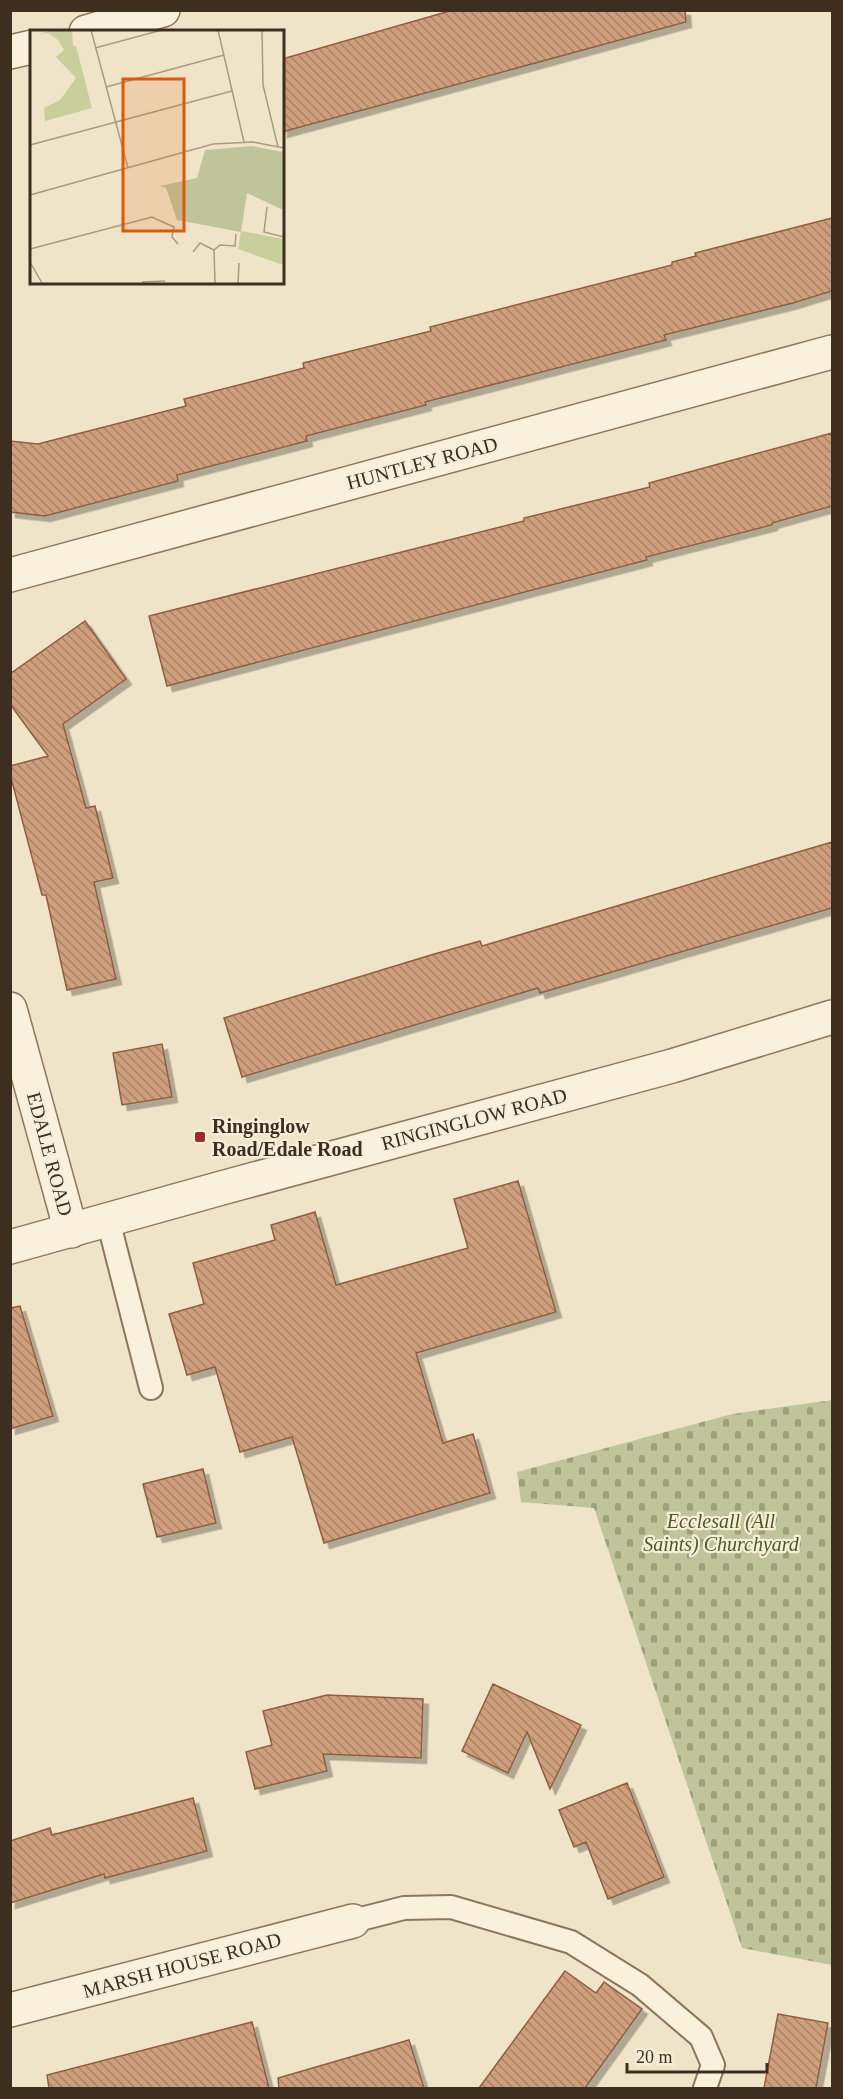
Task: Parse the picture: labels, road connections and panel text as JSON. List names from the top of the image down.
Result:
{
  "streets": {
    "street": [
      "HUNTLEY ROAD",
      "RINGINGLOW ROAD",
      "EDALE ROAD",
      "MARSH HOUSE ROAD"
    ]
  },
  "crossings": [
    ["RINGINGLOW ROAD", "EDALE ROAD"]
  ],
  "parks": ["Ecclesall (All Saints) Churchyard"],
  "places": {
    "transit": ["Ringinglow Road/Edale Road"]
  },
  "scale_bar": "20 m"
}
